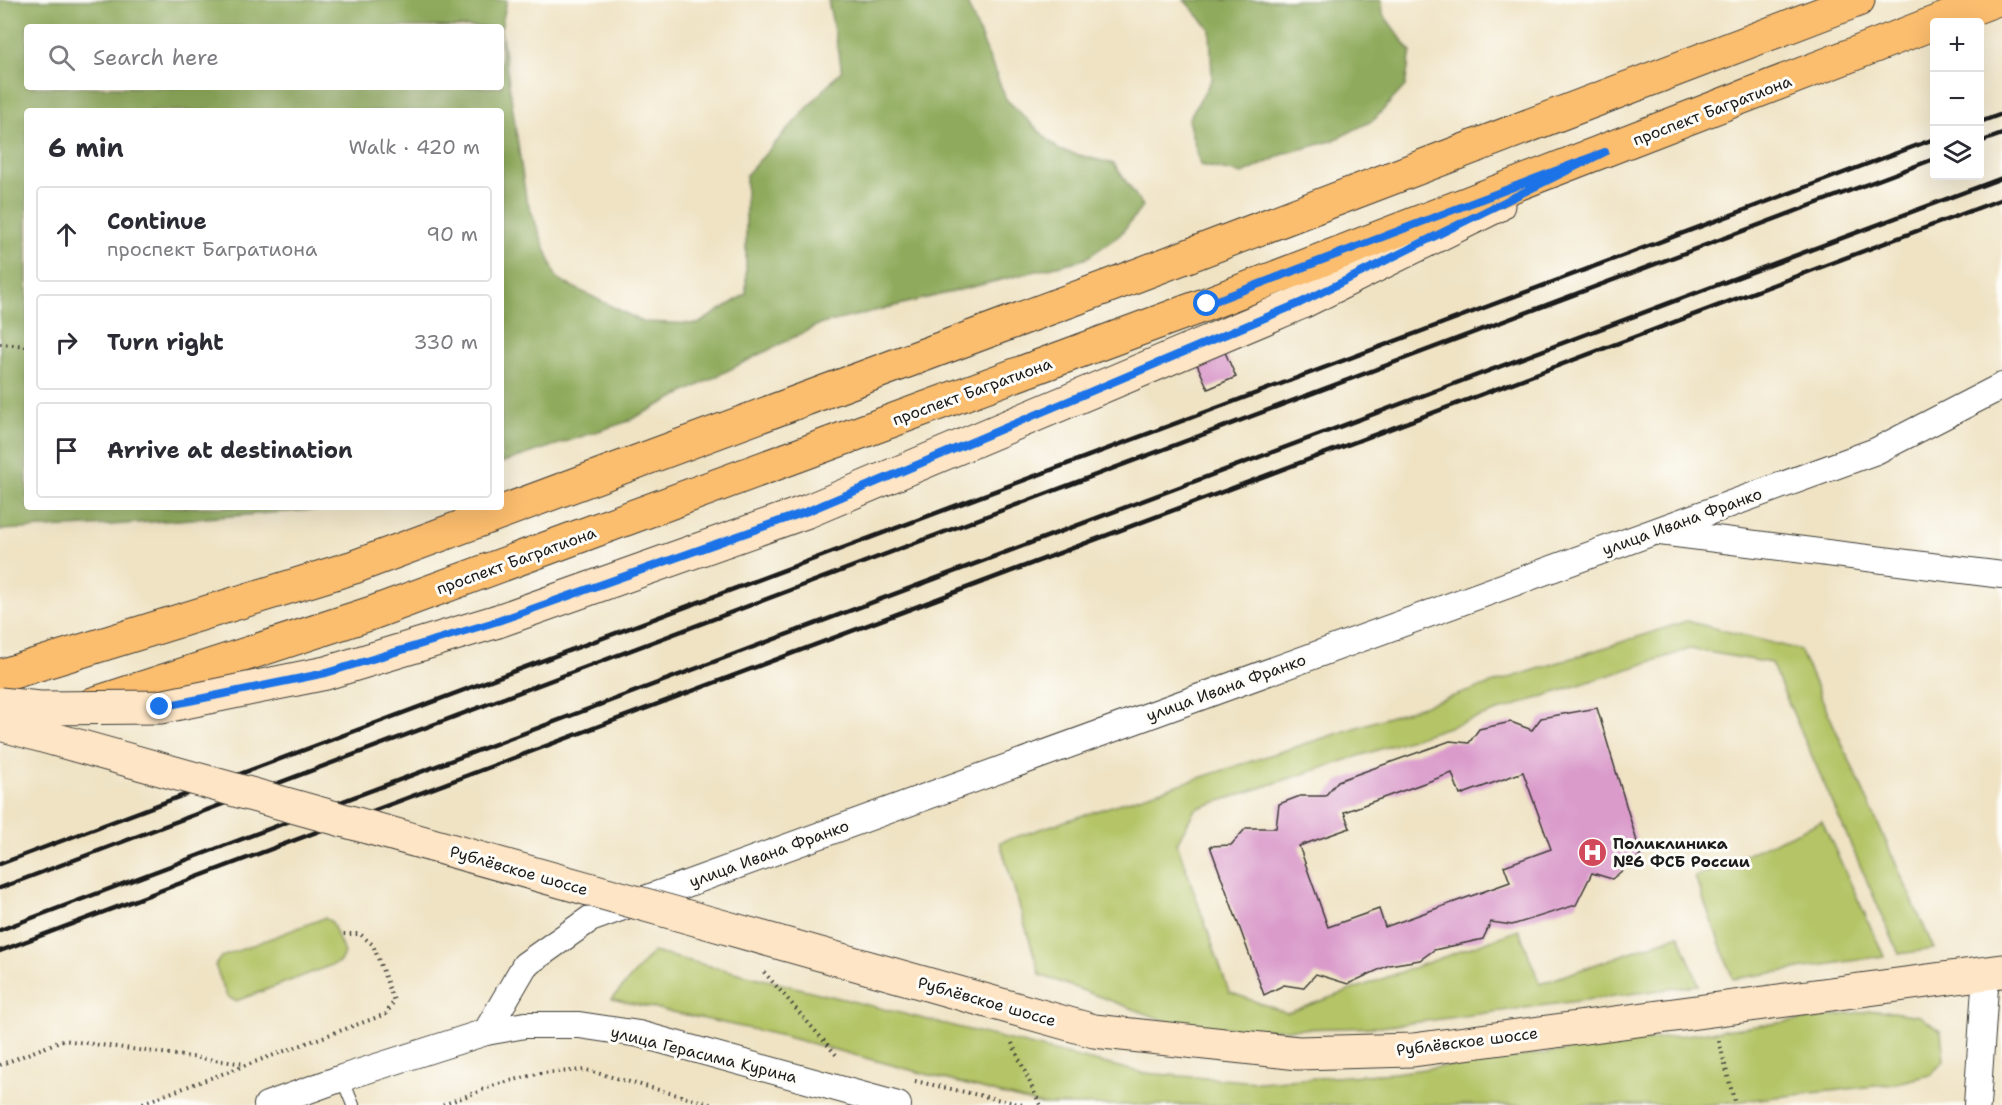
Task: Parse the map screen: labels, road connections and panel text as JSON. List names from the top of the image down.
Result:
{
  "streets": {
    "main road": ["проспект Багратиона"],
    "street": ["улица Ивана Франко", "Рублёвское шоссе", "улица Герасима Курина"]
  },
  "crossings": [
    ["улица Ивана Франко", "улица Герасима Курина"]
  ],
  "places": {
    "hospital": ["Поликлиника №6 ФСБ России"]
  },
  "page": {
    "map_buttons": ["+", "−"],
    "search": "Search here",
    "heading": ["6 min", "Walk · 420 m"],
    "list": [
      ["Continue", "проспект Багратиона", "90 m"],
      ["Turn right", "330 m"],
      "Arrive at destination"
    ]
  }
}
